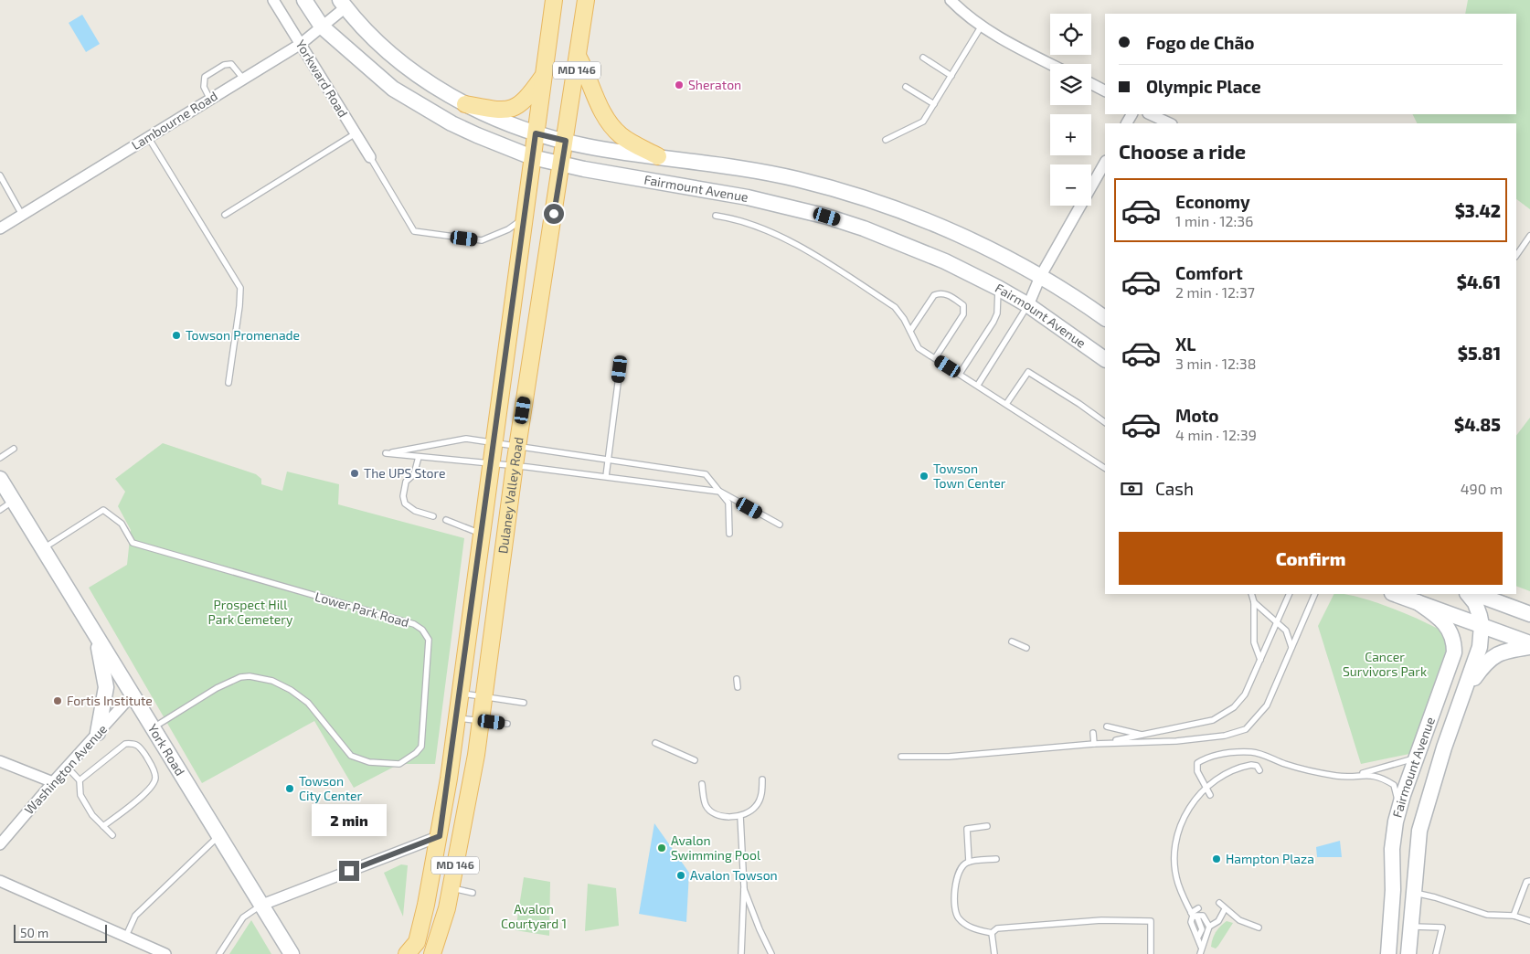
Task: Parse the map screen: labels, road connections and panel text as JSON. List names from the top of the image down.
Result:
{
  "streets": {
    "main road": [
      "MD 146",
      "Fairmount Avenue",
      "Dulaney Valley Road",
      "York Road"
    ],
    "street": ["Yorkward Road", "Lambourne Road", "Washington Avenue"],
    "lane": ["Lower Park Road"]
  },
  "crossings": [
    ["Yorkward Road", "Lambourne Road"],
    ["Lambourne Road", "Fairmount Avenue"],
    ["Fairmount Avenue", "Dulaney Valley Road"],
    ["Lower Park Road", "York Road"],
    ["York Road", "Washington Avenue"]
  ],
  "parks": ["Prospect Hill Park Cemetery", "Cancer Survivors Park", "Avalon Courtyard 1"],
  "places": [
    "Sheraton",
    "Towson Promenade",
    "The UPS Store",
    "Towson Town Center",
    "Fortis Institute",
    "Towson City Center",
    "Avalon Swimming Pool",
    "Hampton Plaza",
    "Avalon Towson"
  ],
  "scale_bar": "50 m",
  "page": {
    "map_buttons": ["+", "−"],
    "banner": ["Fogo de Chão", "Olympic Place"],
    "heading": "Choose a ride",
    "list": [
      {
        "name": "Economy",
        "note": "1 min · 12:36",
        "value": "$3.42"
      },
      {
        "name": "Comfort",
        "note": "2 min · 12:37",
        "value": "$4.61"
      },
      {
        "name": "XL",
        "note": "3 min · 12:38",
        "value": "$5.81"
      },
      {
        "name": "Moto",
        "note": "4 min · 12:39",
        "value": "$4.85"
      }
    ],
    "pay": ["Cash", "490 m"],
    "buttons": "Confirm",
    "bubble": "2 min",
    "scale": "50 m"
  }
}
